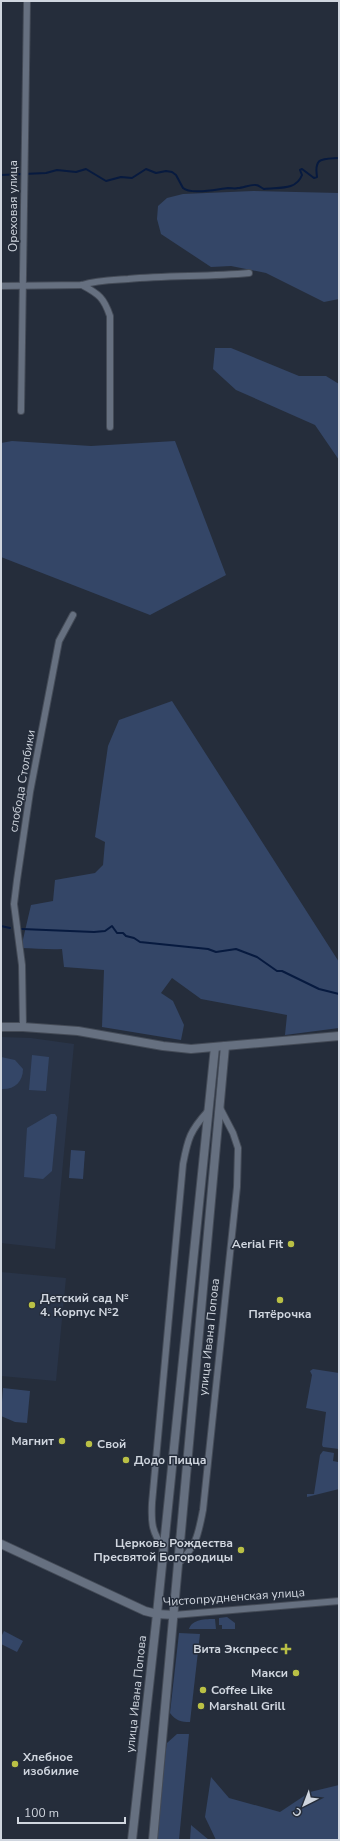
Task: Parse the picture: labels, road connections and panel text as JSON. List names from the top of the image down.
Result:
{
  "streets": {
    "main road": ["улица Ивана Попова", "Чистопрудненская улица"],
    "street": ["Ореховая улица", "слобода Столбики"]
  },
  "crossings": [
    ["улица Ивана Попова", "Чистопрудненская улица"]
  ],
  "places": {
    "other": [
      "Aerial Fit",
      "Пятёрочка",
      "Детский сад № 4. Корпус №2",
      "Магнит",
      "Свой",
      "Додо Пицца",
      "Церковь Рождества Пресвятой Богородицы",
      "Макси",
      "Coffee Like",
      "Marshall Grill",
      "Хлебное изобилие"
    ],
    "health": ["Вита Экспресс"]
  },
  "scale_bar": "100 m",
  "north": "bottom left"
}
